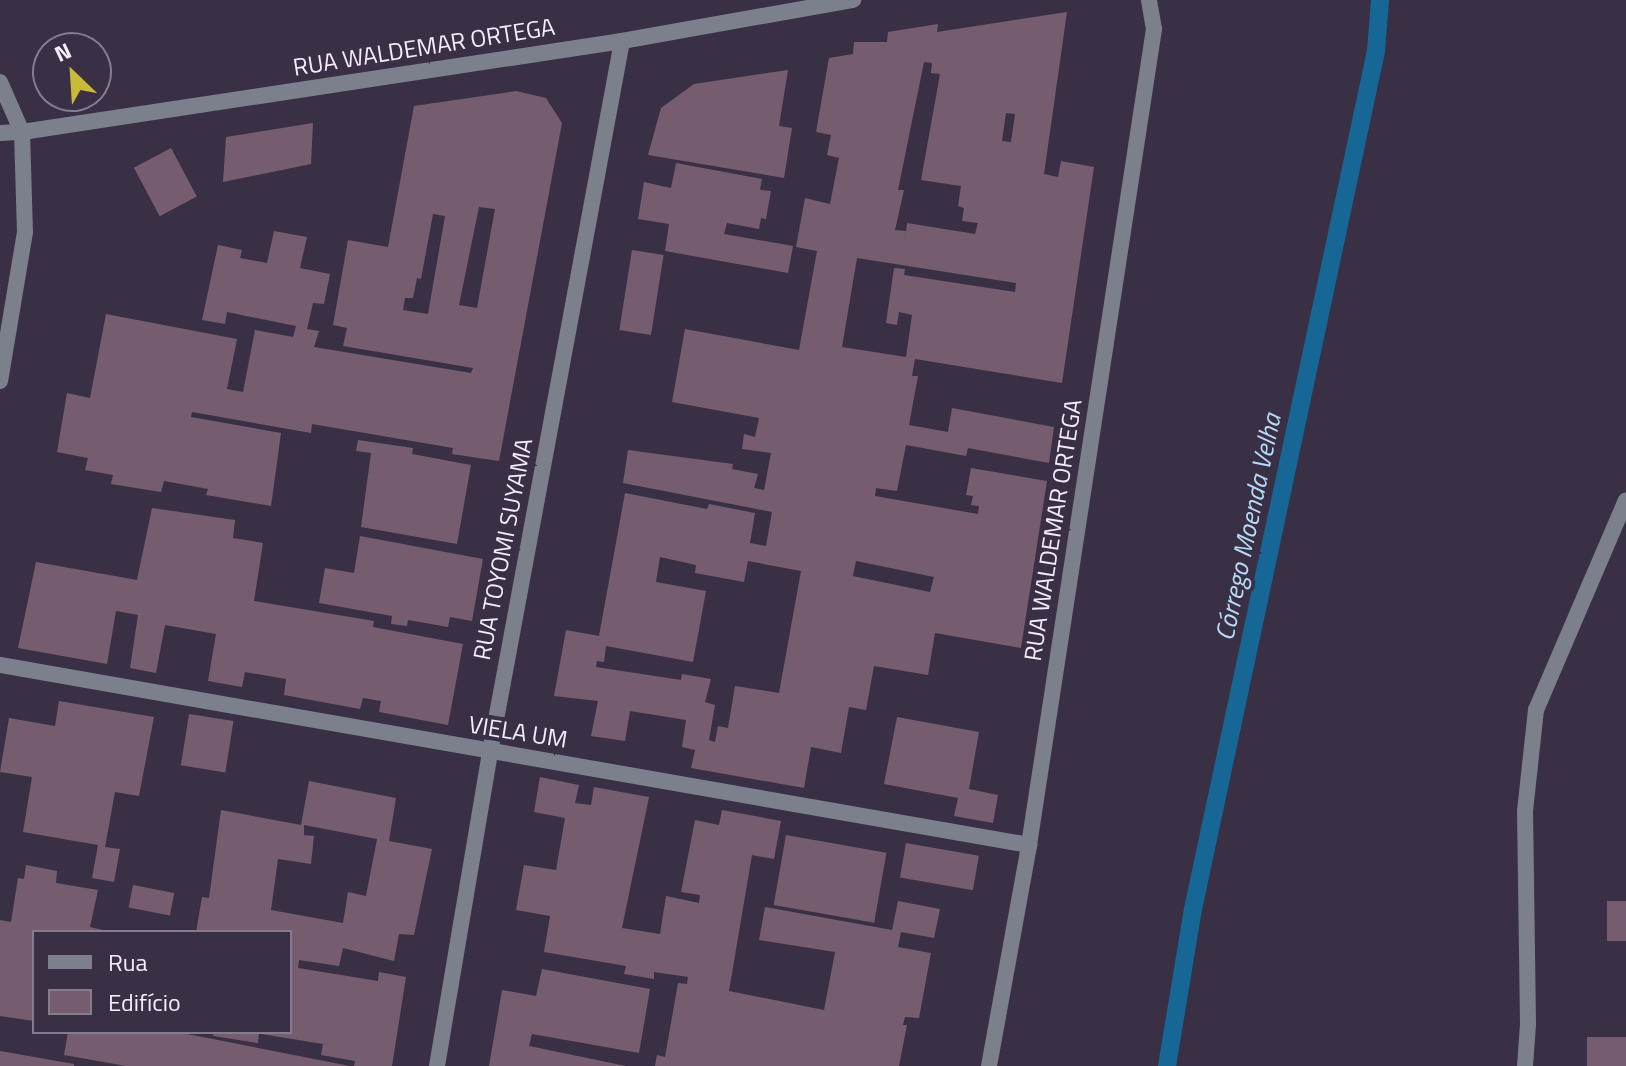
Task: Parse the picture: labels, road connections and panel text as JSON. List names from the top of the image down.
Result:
{
  "streets": {
    "street": ["RUA WALDEMAR ORTEGA", "RUA TOYOMI SUYAMA", "VIELA UM"]
  },
  "crossings": [
    ["RUA WALDEMAR ORTEGA", "RUA TOYOMI SUYAMA"],
    ["RUA WALDEMAR ORTEGA", "VIELA UM"],
    ["RUA TOYOMI SUYAMA", "VIELA UM"]
  ],
  "water": ["Córrego Moenda Velha"],
  "legend": ["Rua", "Edifício"],
  "north": "top left"
}
